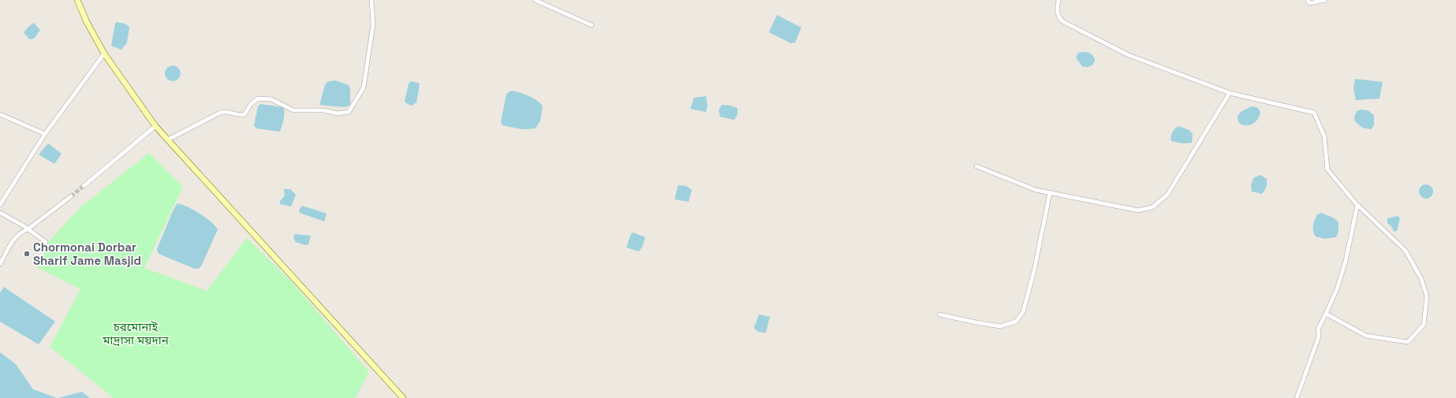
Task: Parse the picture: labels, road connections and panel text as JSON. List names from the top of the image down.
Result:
{
  "parks": ["চরমোনাই মাদ্রাসা ময়দান"],
  "places": ["Chormonai Dorbar Sharif Jame Masjid"]
}
